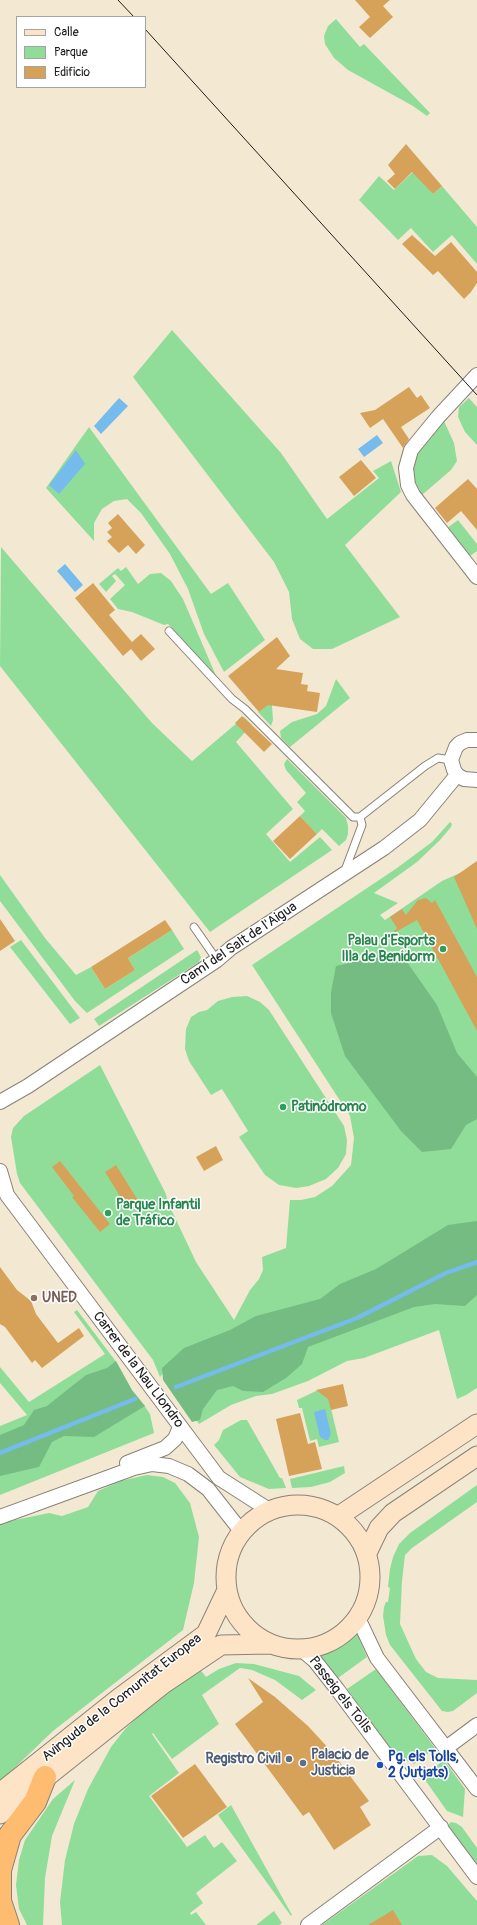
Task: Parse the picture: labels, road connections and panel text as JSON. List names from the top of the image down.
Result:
{
  "streets": {
    "main road": ["Avinguda de la Comunitat Europea"],
    "street": ["Camí del Salt de l'Aigua", "Carrer de la Nau Llondro", "Passeig els Tolls"]
  },
  "places": [
    "Palau d'Esports Illa de Benidorm",
    "Patinódromo",
    "Parque Infantil de Tráfico",
    "UNED",
    "Registro Civil",
    "Palacio de Justicia",
    "Pg. els Tolls, 2 (Jutjats)"
  ],
  "legend": ["Calle", "Parque", "Edificio"]
}
